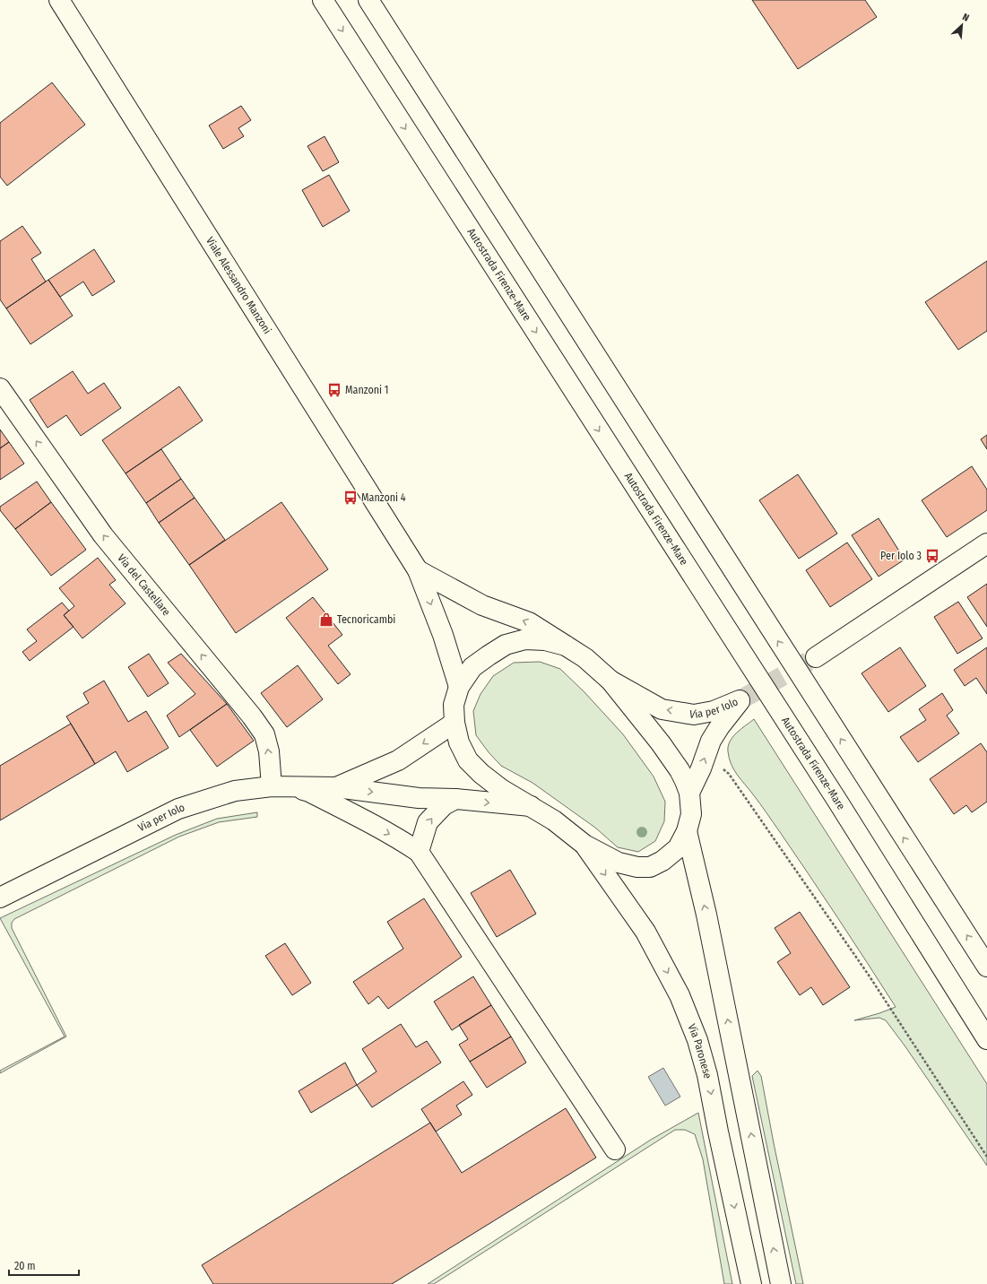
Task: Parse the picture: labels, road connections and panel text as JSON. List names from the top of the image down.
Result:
{
  "streets": {
    "main road": [
      "Autostrada Firenze-Mare",
      "Viale Alessandro Manzoni",
      "Via del Castellare",
      "Via per Iolo",
      "Via Paronese"
    ]
  },
  "crossings": [
    ["Via del Castellare", "Via per Iolo"]
  ],
  "one_way": ["Via del Castellare"],
  "places": {
    "bus stop": ["Manzoni 1", "Manzoni 4", "Per Iolo 3"],
    "shop": ["Tecnoricambi"]
  },
  "scale_bar": "20 m",
  "north": "top right"
}
